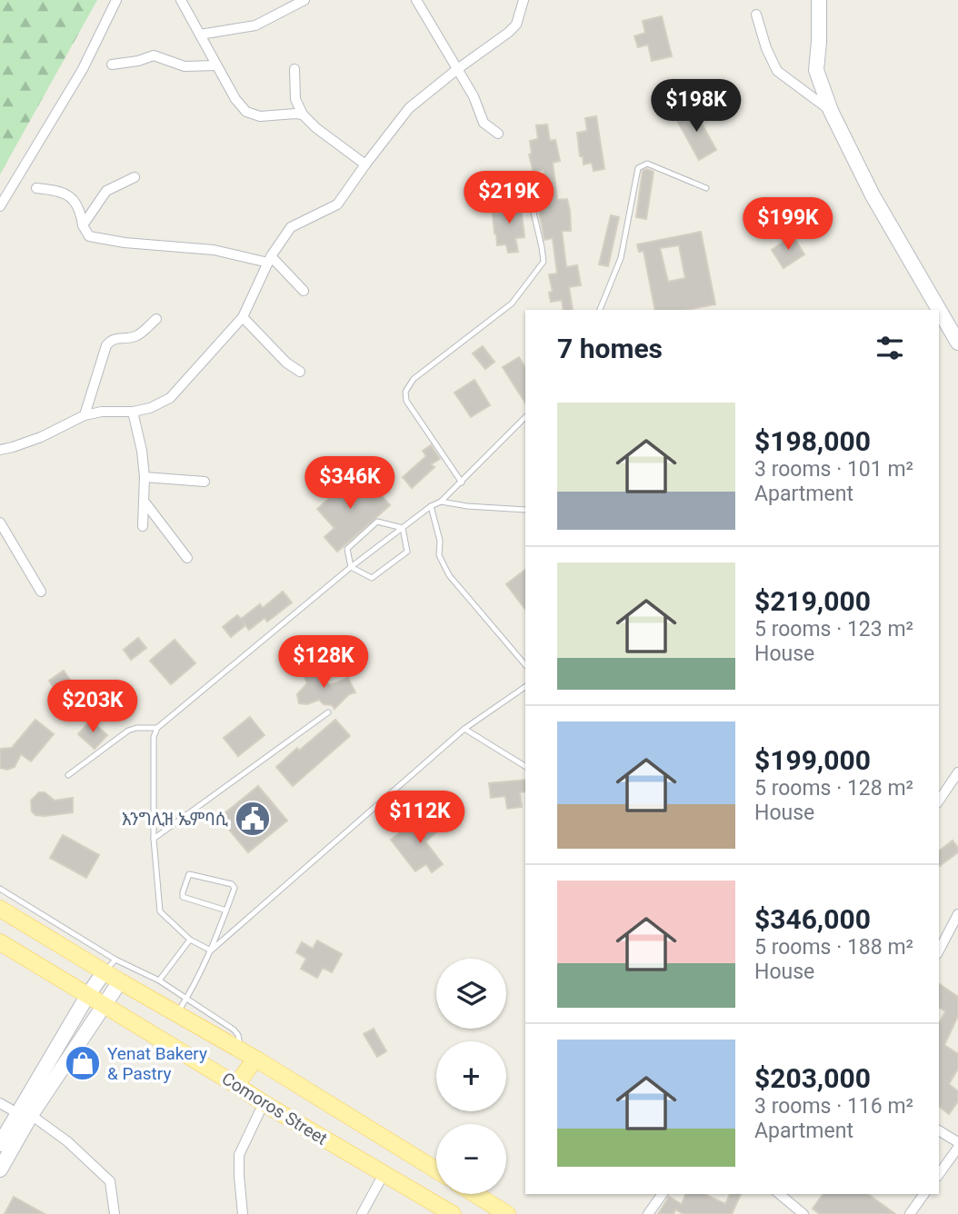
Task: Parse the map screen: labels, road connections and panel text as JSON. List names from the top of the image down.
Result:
{
  "streets": {
    "main road": ["Comoros Street"]
  },
  "places": {
    "public building": ["እንግሊዝ ኤምባሲ"],
    "shop": ["Yenat Bakery & Pastry"]
  },
  "page": {
    "price": [
      "$198K",
      "$219K",
      "$199K",
      "$346K",
      "$128K",
      "$203K",
      "$112K"
    ],
    "heading": "7 homes",
    "list": [
      {
        "name": "$198,000",
        "note": "3 rooms · 101 m² · Apartment"
      },
      {
        "name": "$219,000",
        "note": "5 rooms · 123 m² · House"
      },
      {
        "name": "$199,000",
        "note": "5 rooms · 128 m² · House"
      },
      {
        "name": "$346,000",
        "note": "5 rooms · 188 m² · House"
      },
      {
        "name": "$203,000",
        "note": "3 rooms · 116 m² · Apartment"
      }
    ],
    "map_buttons": ["+", "−"]
  }
}
